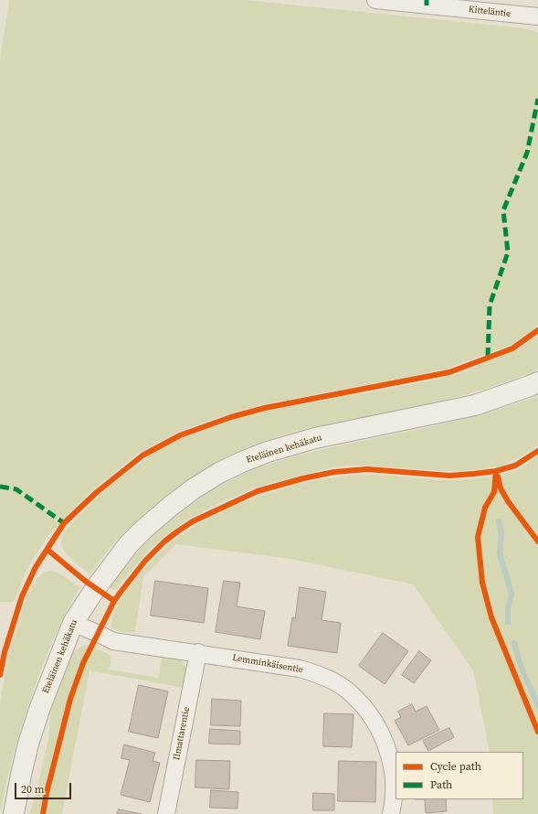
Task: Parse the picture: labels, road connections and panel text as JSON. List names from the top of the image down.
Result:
{
  "streets": {
    "street": [
      "Kitteläntie",
      "Eteläinen kehäkatu",
      "Lemminkäisentie",
      "Ilmattarentie"
    ]
  },
  "crossings": [
    ["Eteläinen kehäkatu", "Lemminkäisentie"],
    ["Lemminkäisentie", "Ilmattarentie"]
  ],
  "legend": ["Cycle path", "Path"],
  "scale_bar": "20 m"
}
